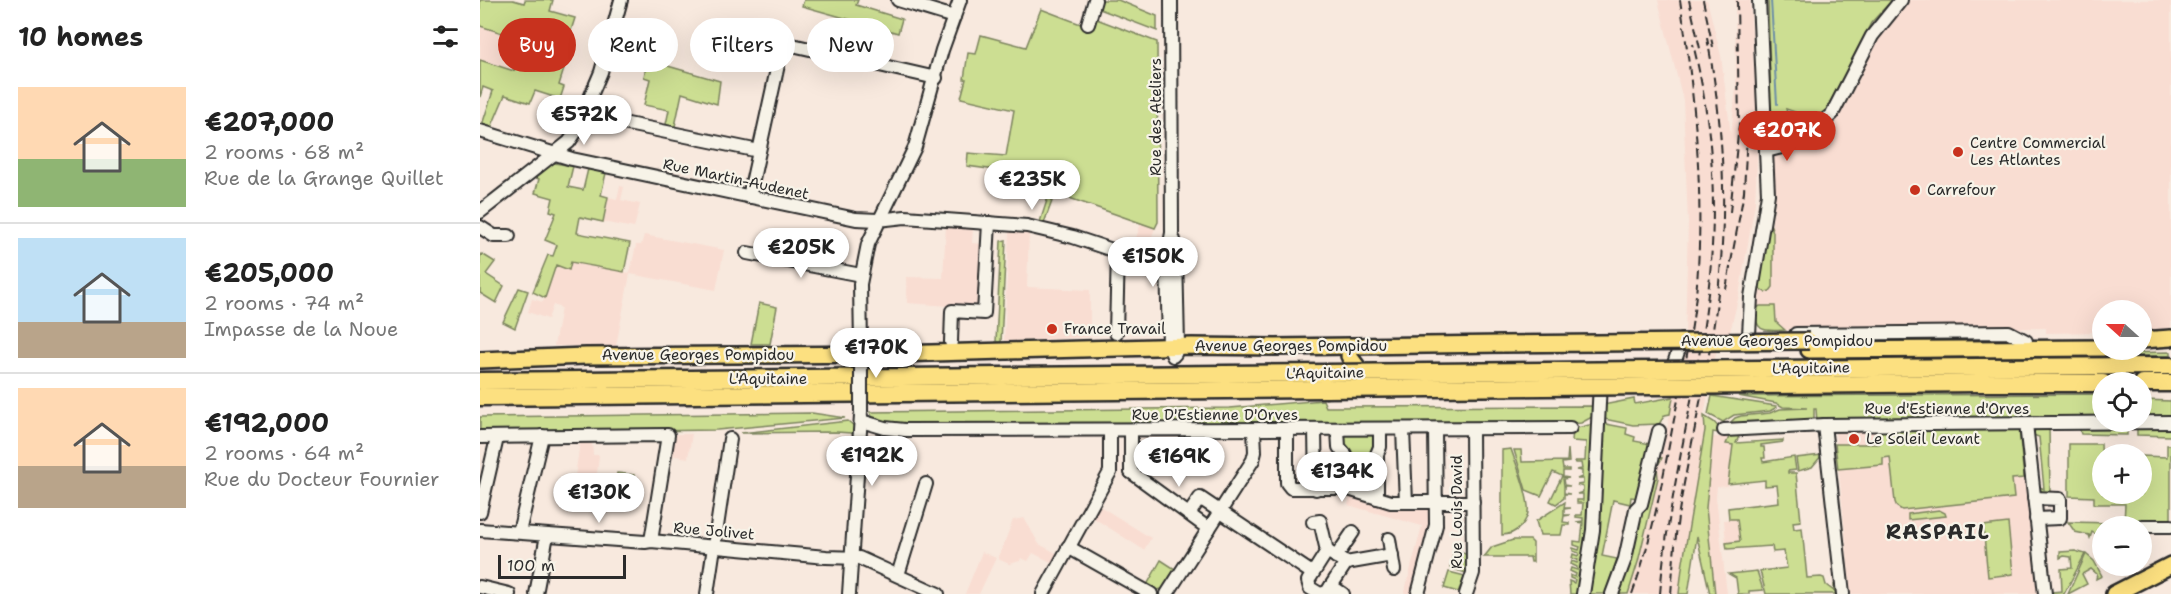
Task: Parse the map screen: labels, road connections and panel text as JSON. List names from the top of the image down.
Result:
{
  "streets": {
    "highway": ["L'Aquitaine"],
    "main road": ["Avenue Georges Pompidou"],
    "street": [
      "Rue des Ateliers",
      "Rue Martin-Audenet",
      "Rue d'Estienne d'Orves",
      "Rue D'Estienne D'Orves",
      "Rue Louis David",
      "Rue Jolivet"
    ]
  },
  "crossings": [
    ["Rue des Ateliers", "Rue Martin-Audenet"],
    ["Rue des Ateliers", "Avenue Georges Pompidou"],
    ["Rue D'Estienne D'Orves", "Rue Louis David"]
  ],
  "districts": ["RASPAIL"],
  "places": [
    "Centre Commercial Les Atlantes",
    "Carrefour",
    "France Travail",
    "Le Soleil Levant"
  ],
  "scale_bar": "100 m",
  "north": "left",
  "page": {
    "heading": "10 homes",
    "chip": [
      "Buy",
      "Rent",
      "Filters",
      "New"
    ],
    "list": [
      {
        "name": "€207,000",
        "note": "2 rooms · 68 m² · Rue de la Grange Quillet"
      },
      {
        "name": "€205,000",
        "note": "2 rooms · 74 m² · Impasse de la Noue"
      },
      {
        "name": "€192,000",
        "note": "2 rooms · 64 m² · Rue du Docteur Fournier"
      }
    ],
    "price": [
      "€572K",
      "€207K",
      "€235K",
      "€205K",
      "€150K",
      "€170K",
      "€192K",
      "€169K",
      "€134K",
      "€130K"
    ],
    "map_buttons": ["+", "−"],
    "scale": "100 m"
  }
}
